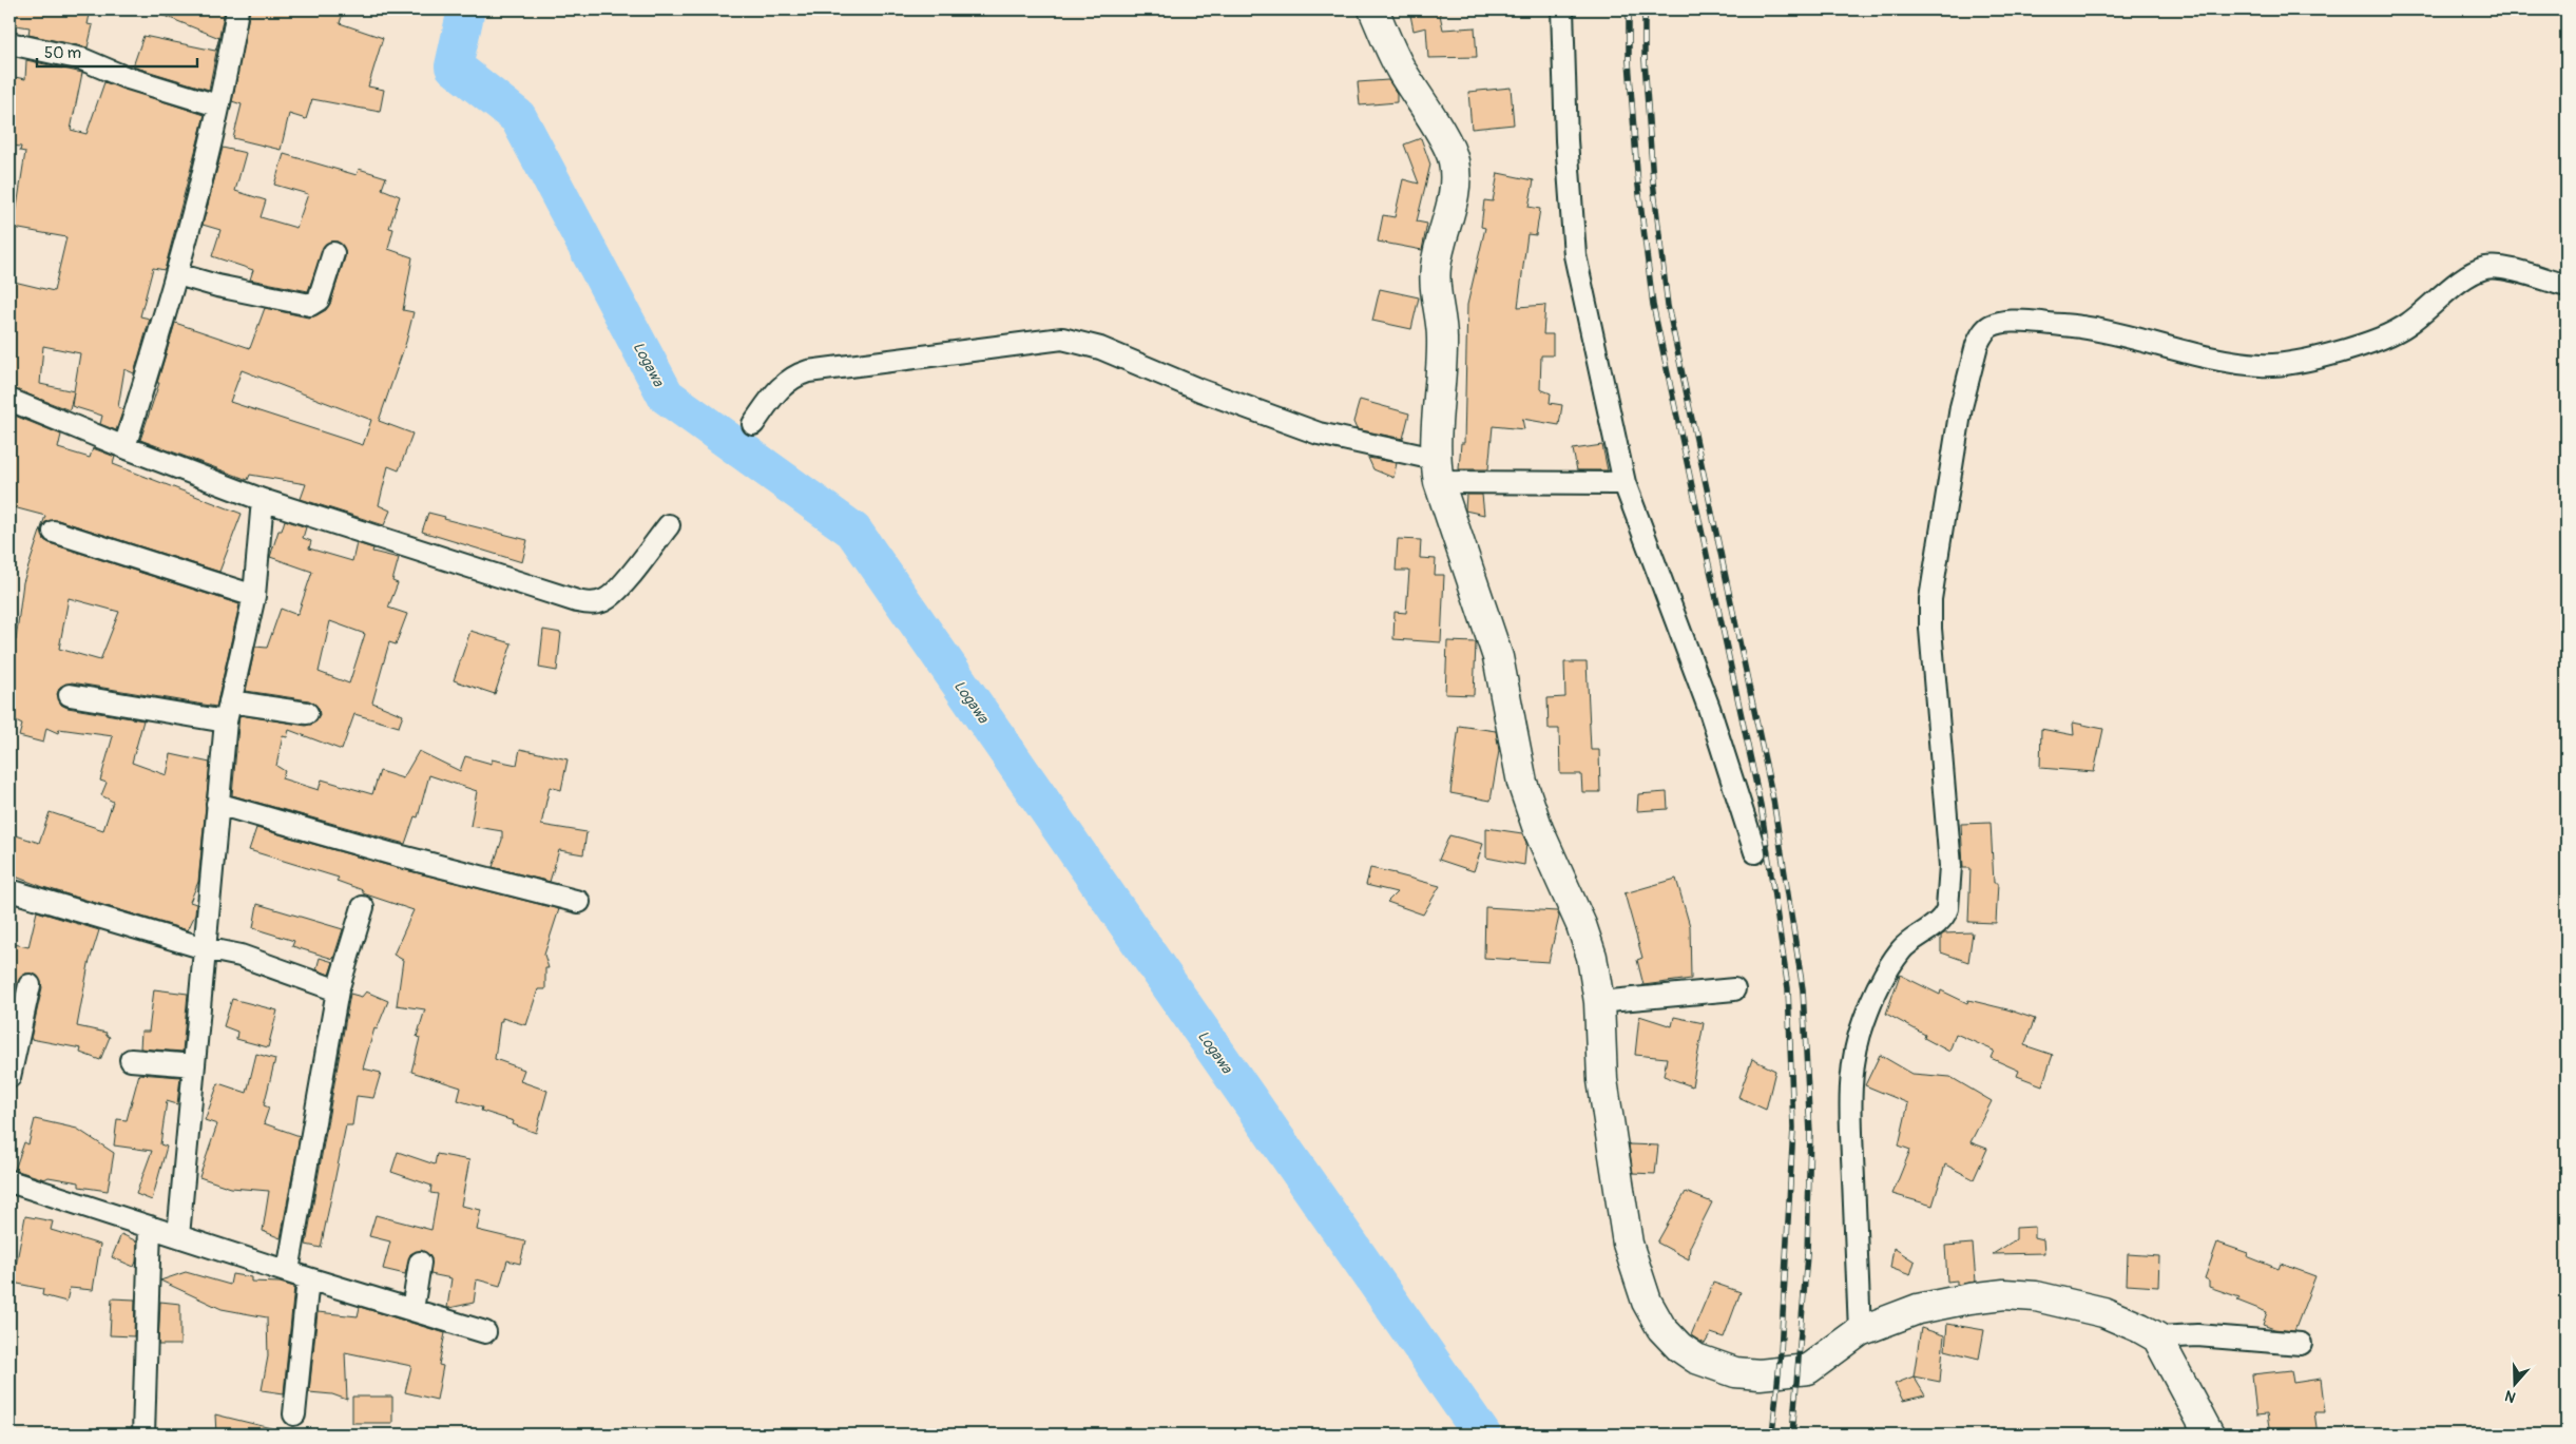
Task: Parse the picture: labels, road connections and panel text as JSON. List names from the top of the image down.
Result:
{
  "water": ["Logawa"],
  "scale_bar": "50 m",
  "north": "bottom"
}
